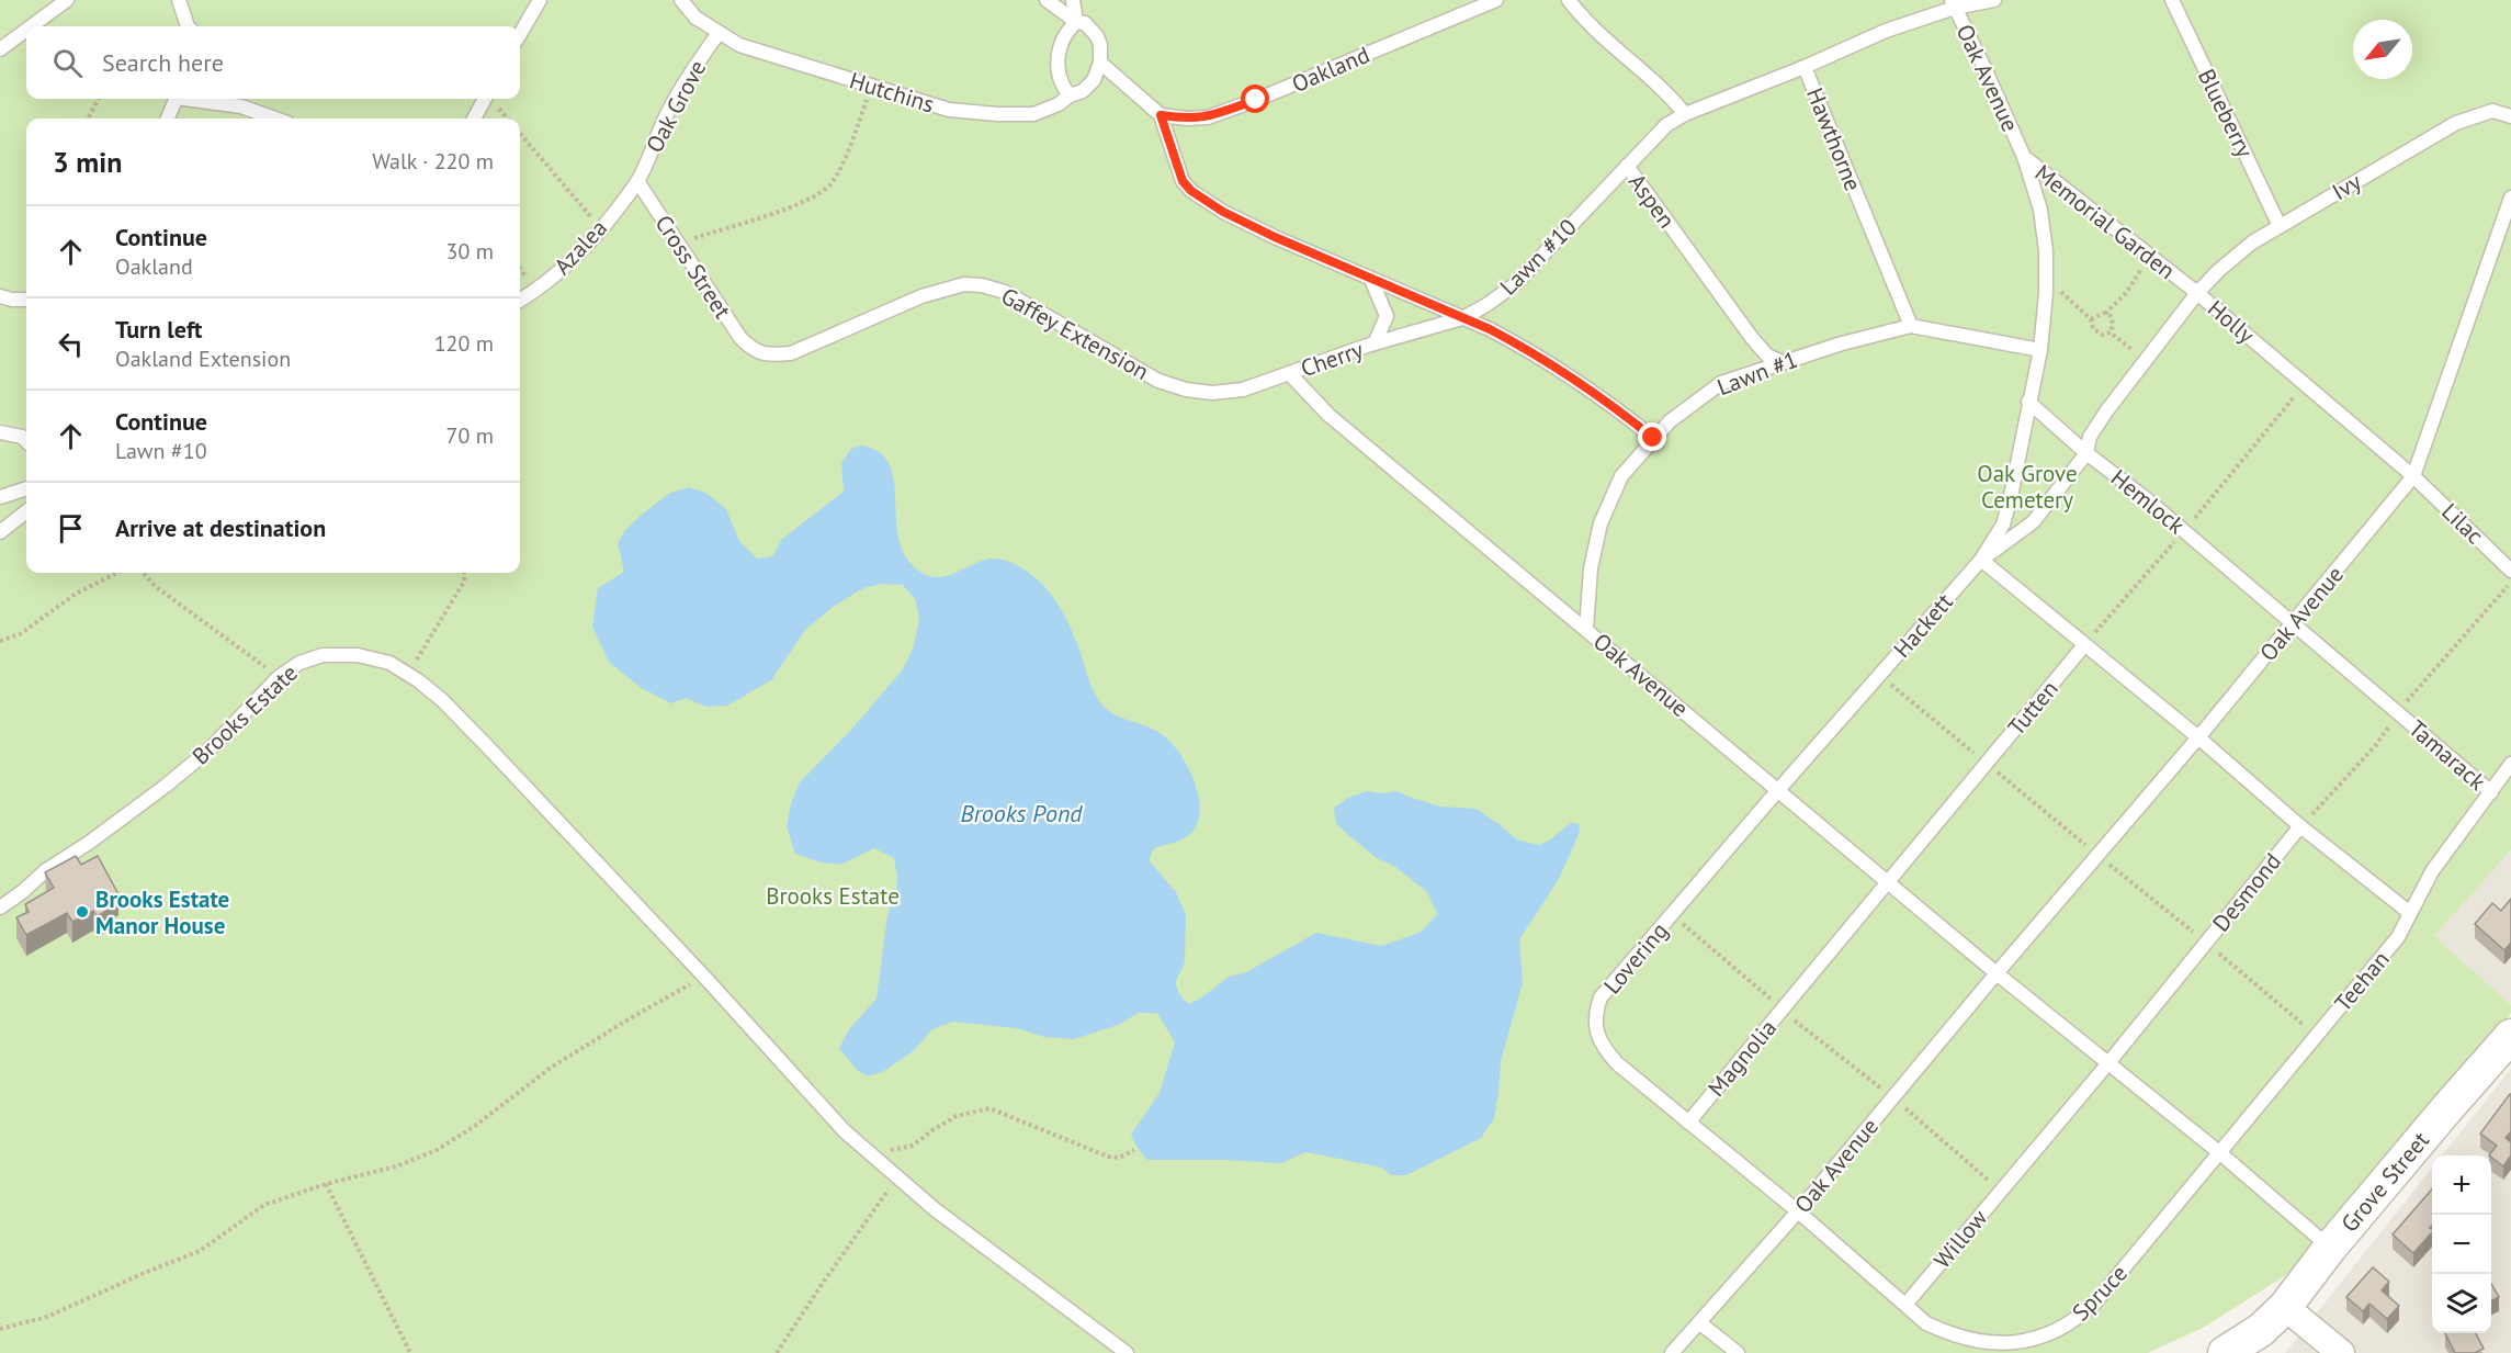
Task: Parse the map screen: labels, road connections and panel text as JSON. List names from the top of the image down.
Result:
{
  "streets": {
    "street": ["Grove Street"],
    "lane": [
      "Oakland",
      "Oak Avenue",
      "Hutchins",
      "Oak Grove",
      "Blueberry",
      "Hawthorne",
      "Ivy",
      "Aspen",
      "Memorial Garden",
      "Azalea",
      "Lawn #10",
      "Cross Street",
      "Holly",
      "Gaffey Extension",
      "Cherry",
      "Lawn #1",
      "Hemlock",
      "Lilac",
      "Hackett",
      "Tutten",
      "Brooks Estate",
      "Tamarack",
      "Desmond",
      "Lovering",
      "Teehan",
      "Magnolia",
      "Willow",
      "Spruce"
    ]
  },
  "crossings": [
    ["Oak Avenue", "Hawthorne"],
    ["Oak Avenue", "Memorial Garden"],
    ["Oak Avenue", "Holly"],
    ["Oak Avenue", "Gaffey Extension"],
    ["Oak Avenue", "Cherry"],
    ["Oak Avenue", "Lawn #1"],
    ["Oak Avenue", "Hemlock"],
    ["Oak Avenue", "Lilac"],
    ["Oak Avenue", "Hackett"],
    ["Oak Avenue", "Tutten"],
    ["Oak Avenue", "Tamarack"],
    ["Oak Avenue", "Desmond"],
    ["Oak Avenue", "Lovering"],
    ["Oak Avenue", "Teehan"],
    ["Oak Avenue", "Magnolia"],
    ["Oak Avenue", "Grove Street"],
    ["Oak Avenue", "Willow"],
    ["Oak Avenue", "Spruce"],
    ["Hutchins", "Oak Grove"],
    ["Oak Grove", "Azalea"],
    ["Oak Grove", "Cross Street"],
    ["Blueberry", "Ivy"],
    ["Hawthorne", "Aspen"],
    ["Hawthorne", "Lawn #1"],
    ["Ivy", "Memorial Garden"],
    ["Ivy", "Holly"],
    ["Aspen", "Lawn #10"],
    ["Aspen", "Lawn #1"],
    ["Memorial Garden", "Holly"],
    ["Memorial Garden", "Lawn #1"],
    ["Memorial Garden", "Hemlock"],
    ["Memorial Garden", "Hackett"],
    ["Azalea", "Cross Street"],
    ["Lawn #10", "Cherry"],
    ["Cross Street", "Gaffey Extension"],
    ["Holly", "Hemlock"],
    ["Holly", "Lilac"],
    ["Gaffey Extension", "Cherry"],
    ["Hemlock", "Tamarack"],
    ["Hackett", "Lovering"],
    ["Tutten", "Magnolia"],
    ["Tamarack", "Teehan"],
    ["Desmond", "Willow"],
    ["Lovering", "Magnolia"],
    ["Teehan", "Spruce"],
    ["Willow", "Spruce"]
  ],
  "water": ["Brooks Pond"],
  "parks": ["Oak Grove Cemetery", "Brooks Estate"],
  "places": ["Brooks Estate Manor House"],
  "north": "bottom left",
  "page": {
    "search": "Search here",
    "heading": ["3 min", "Walk · 220 m"],
    "list": [
      ["Continue", "Oakland", "30 m"],
      ["Turn left", "Oakland Extension", "120 m"],
      ["Continue", "Lawn #10", "70 m"],
      "Arrive at destination"
    ],
    "map_buttons": ["+", "−"]
  }
}
